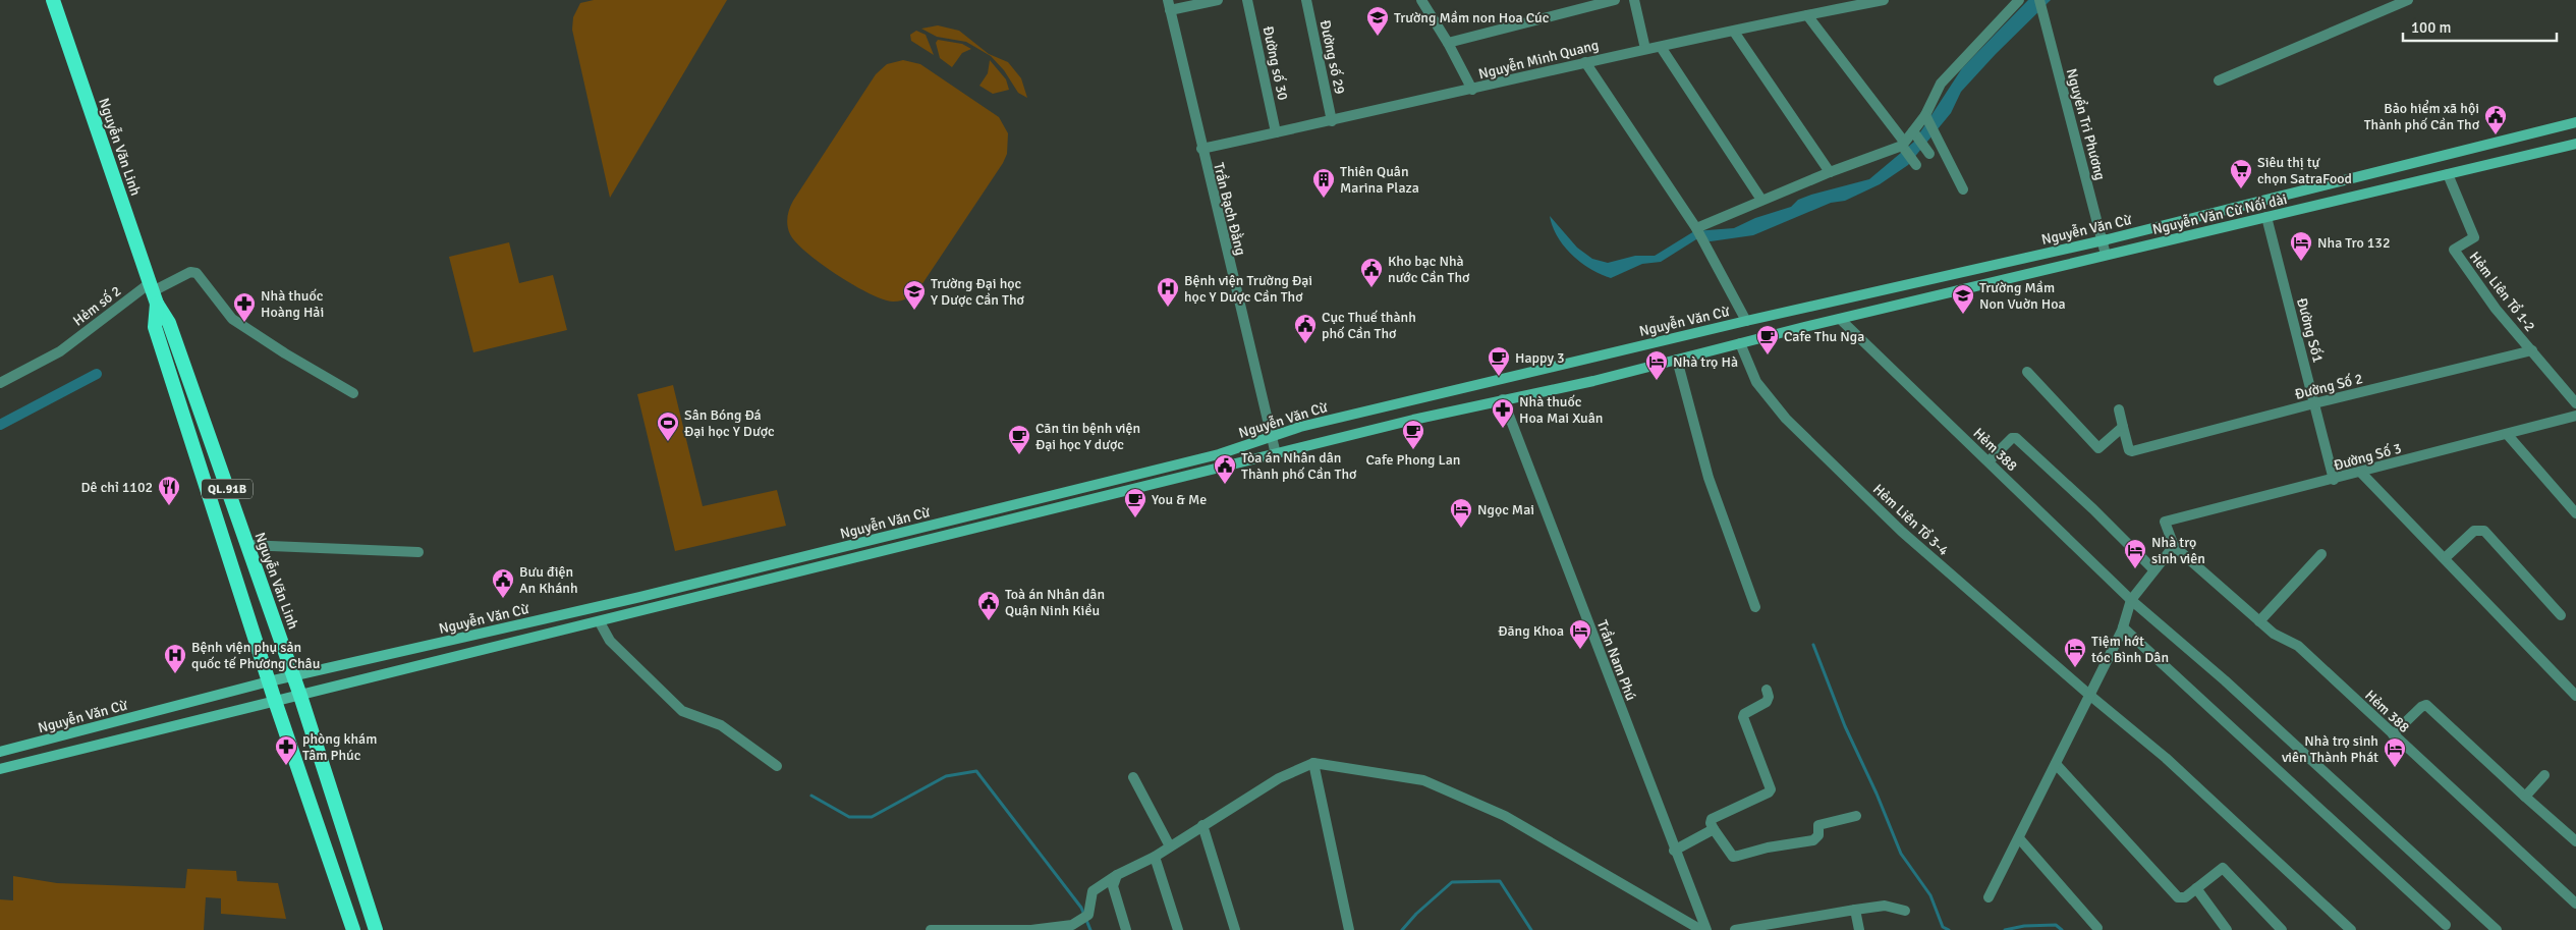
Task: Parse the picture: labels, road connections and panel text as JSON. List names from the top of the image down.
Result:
{
  "streets": {
    "highway": ["Nguyễn Văn Linh", "QL.91B"],
    "main road": ["Nguyễn Văn Cừ Nối dài", "Nguyễn Văn Cừ"],
    "street": [
      "Đường số 29",
      "Nguyễn Minh Quang",
      "Đường số 30",
      "Nguyển Tri Phương",
      "Trần Bạch Đằng",
      "Hẻm Liên Tổ 1-2",
      "Hẻm số 2",
      "Đường Số1",
      "Đường Số 2",
      "Hẻm 388",
      "Đường Số 3",
      "Hẻm Liên Tổ 3-4",
      "Trần Nam Phú"
    ]
  },
  "crossings": [
    ["Đường số 29", "Nguyễn Minh Quang"],
    ["Nguyễn Minh Quang", "Đường số 30"],
    ["Nguyễn Minh Quang", "Trần Bạch Đằng"],
    ["Nguyển Tri Phương", "Nguyễn Văn Cừ Nối dài"],
    ["Nguyển Tri Phương", "Nguyễn Văn Cừ"],
    ["Nguyễn Văn Linh", "Nguyễn Văn Cừ"],
    ["Nguyễn Văn Linh", "Hẻm số 2"],
    ["Trần Bạch Đằng", "Nguyễn Văn Cừ"],
    ["Nguyễn Văn Cừ Nối dài", "Nguyễn Văn Cừ"],
    ["Nguyễn Văn Cừ Nối dài", "Hẻm Liên Tổ 1-2"],
    ["Nguyễn Văn Cừ Nối dài", "Đường Số1"],
    ["Nguyễn Văn Cừ Nối dài", "Hẻm 388"],
    ["Nguyễn Văn Cừ", "Hẻm 388"],
    ["Nguyễn Văn Cừ", "Hẻm Liên Tổ 3-4"],
    ["Nguyễn Văn Cừ", "Trần Nam Phú"],
    ["Hẻm Liên Tổ 1-2", "Đường Số 2"],
    ["Đường Số1", "Đường Số 2"],
    ["Đường Số1", "Đường Số 3"],
    ["Hẻm 388", "Đường Số 3"]
  ],
  "places": {
    "school or university": ["Trường Mầm non Hoa Cúc", "Trường Đại học Y Dược Cần Thơ", "Trường Mầm Non Vuờn Hoa"],
    "public building": [
      "Bảo hiểm xã hội Thành phố Cần Thơ",
      "Kho bạc Nhà nước Cần Thơ",
      "Cục Thuế thành phố Cần Thơ",
      "Tòa án Nhân dân Thành phố Cần Thơ",
      "Bưu điện An Khánh",
      "Toà án Nhân dân Quận Ninh Kiều"
    ],
    "supermarket": ["Siêu thị tự chọn SatraFood"],
    "building": ["Thiên Quân Marina Plaza"],
    "hotel": [
      "Nha Tro 132",
      "Nhà trọ Hà",
      "Ngọc Mai",
      "Nhà trọ sinh viên",
      "Đăng Khoa",
      "Tiệm hớt tóc Bình Dân",
      "Nhà trọ sinh viên Thành Phát"
    ],
    "hospital": ["Bệnh viện Trường Đại học Y Dược Cần Thơ", "Bệnh viện phụ sản quốc tế Phương Châu"],
    "pharmacy": ["Nhà thuốc Hoàng Hải", "Nhà thuốc Hoa Mai Xuân", "phòng khám Tâm Phúc"],
    "cafe": [
      "Cafe Thu Nga",
      "Happy 3",
      "Cafe Phong Lan",
      "Căn tin bệnh viện Đại học Y dược",
      "You & Me"
    ],
    "sports": ["Sân Bóng Đá Đại học Y Dược"],
    "restaurant": ["Dê chỉ 1102"]
  },
  "scale_bar": "100 m"
}
